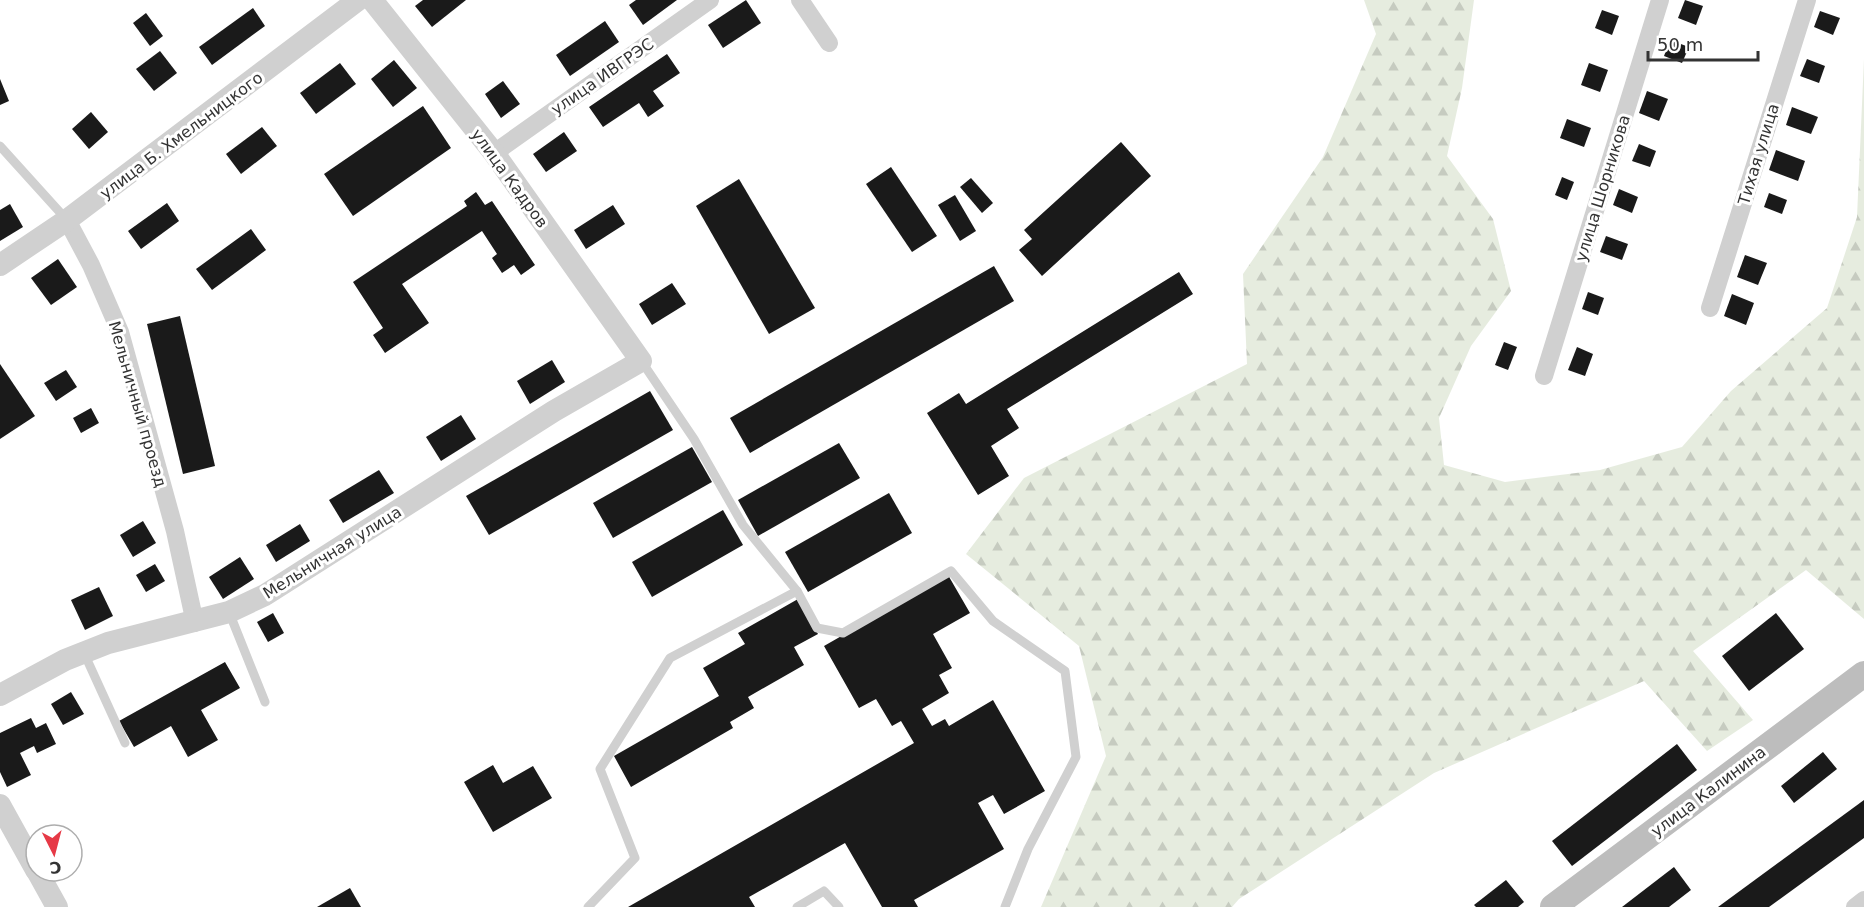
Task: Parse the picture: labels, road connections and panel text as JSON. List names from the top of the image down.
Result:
{
  "streets": {
    "main road": ["улица Калинина"],
    "street": [
      "улица ИВГРЭС",
      "улица Б. Хмельницкого",
      "Тихая улица",
      "улица Кадров",
      "улица Шорникова",
      "Мельничный проезд",
      "Мельничная улица"
    ]
  },
  "crossings": [
    ["улица ИВГРЭС", "улица Кадров"],
    ["улица Б. Хмельницкого", "Мельничный проезд"],
    ["улица Кадров", "Мельничная улица"],
    ["Мельничный проезд", "Мельничная улица"]
  ],
  "scale_bar": "50 m",
  "north": "bottom"
}
